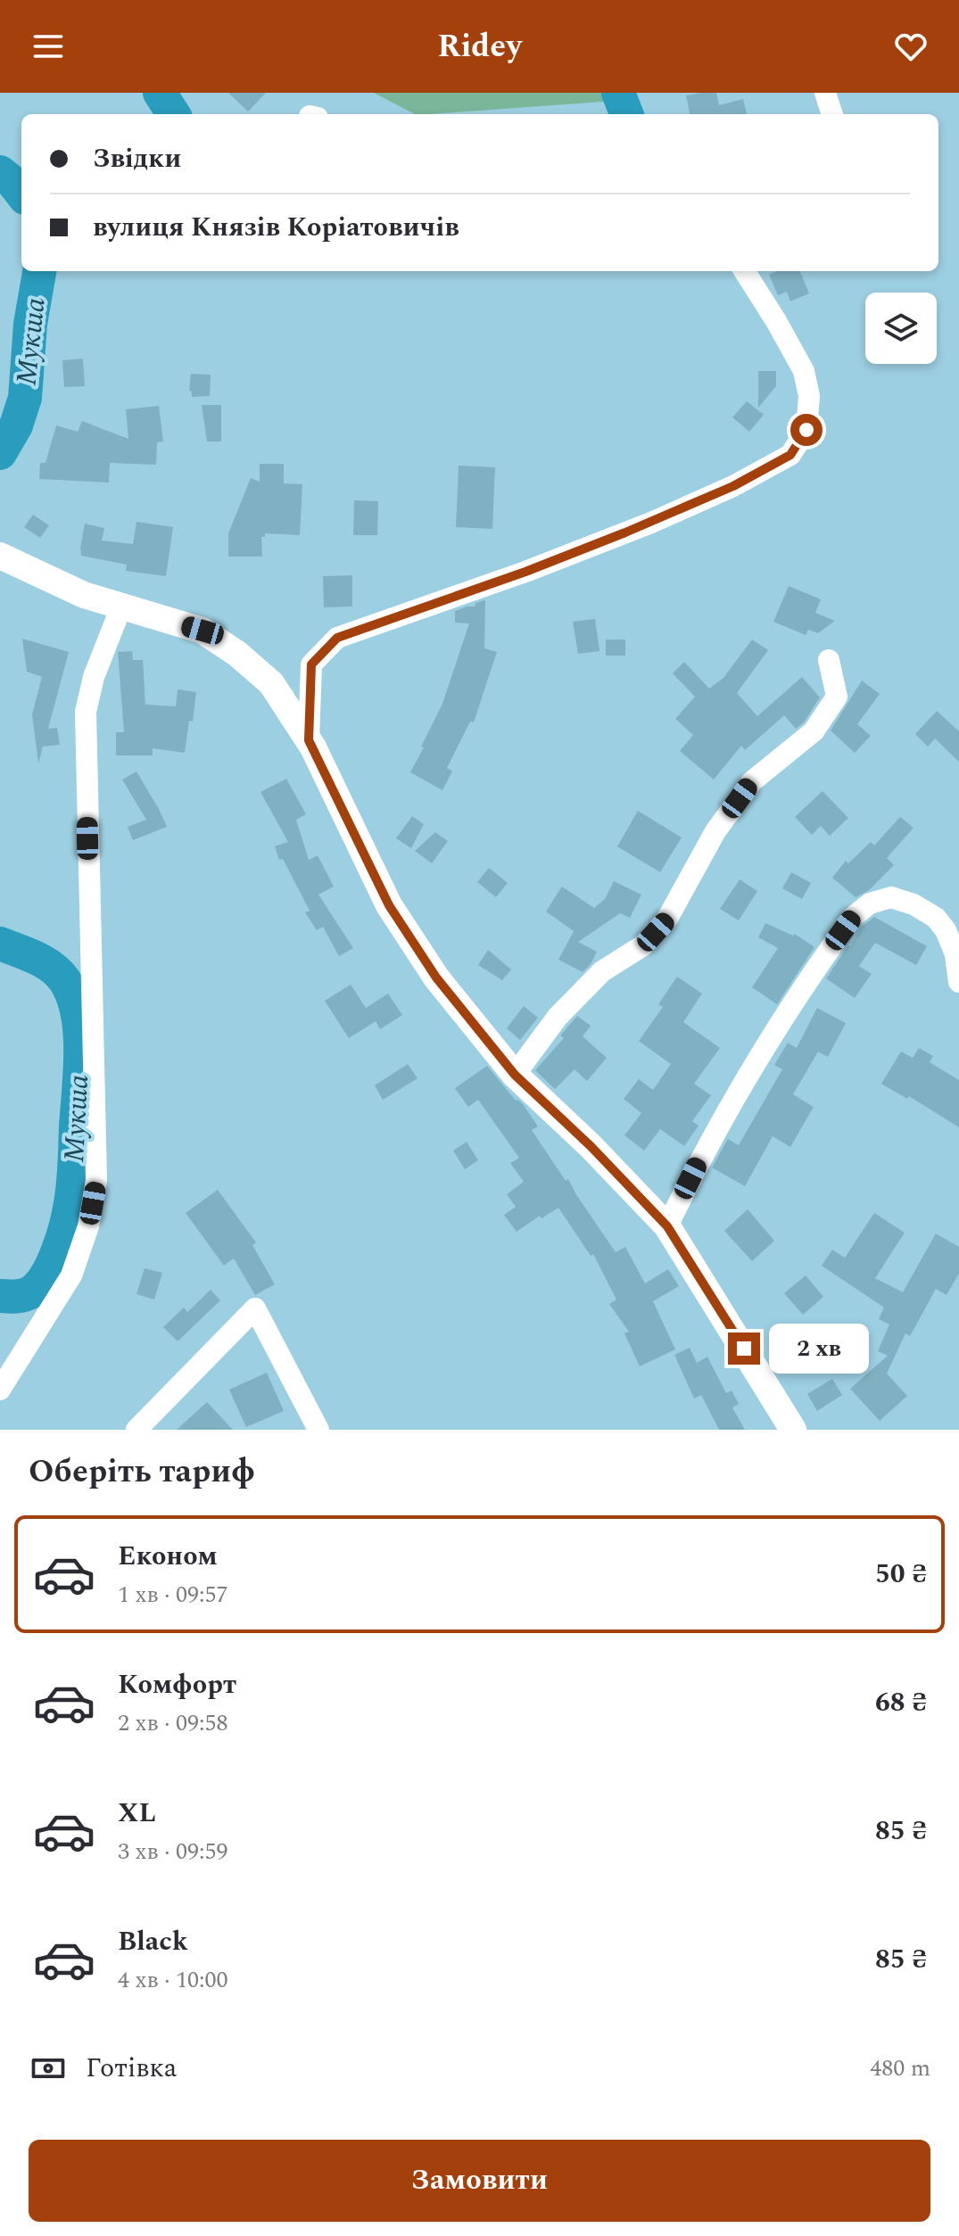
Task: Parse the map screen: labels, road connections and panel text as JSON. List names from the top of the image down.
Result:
{
  "water": ["Мукша"],
  "page": {
    "header": "Ridey",
    "banner": ["Звідки", "вулиця Князів Коріатовичів"],
    "bubble": "2 хв",
    "heading": "Оберіть тариф",
    "list": [
      {
        "name": "Економ",
        "note": "1 хв · 09:57",
        "value": "50 ₴"
      },
      {
        "name": "Комфорт",
        "note": "2 хв · 09:58",
        "value": "68 ₴"
      },
      {
        "name": "XL",
        "note": "3 хв · 09:59",
        "value": "85 ₴"
      },
      {
        "name": "Black",
        "note": "4 хв · 10:00",
        "value": "85 ₴"
      }
    ],
    "pay": ["Готівка", "480 m"],
    "buttons": "Замовити"
  }
}
